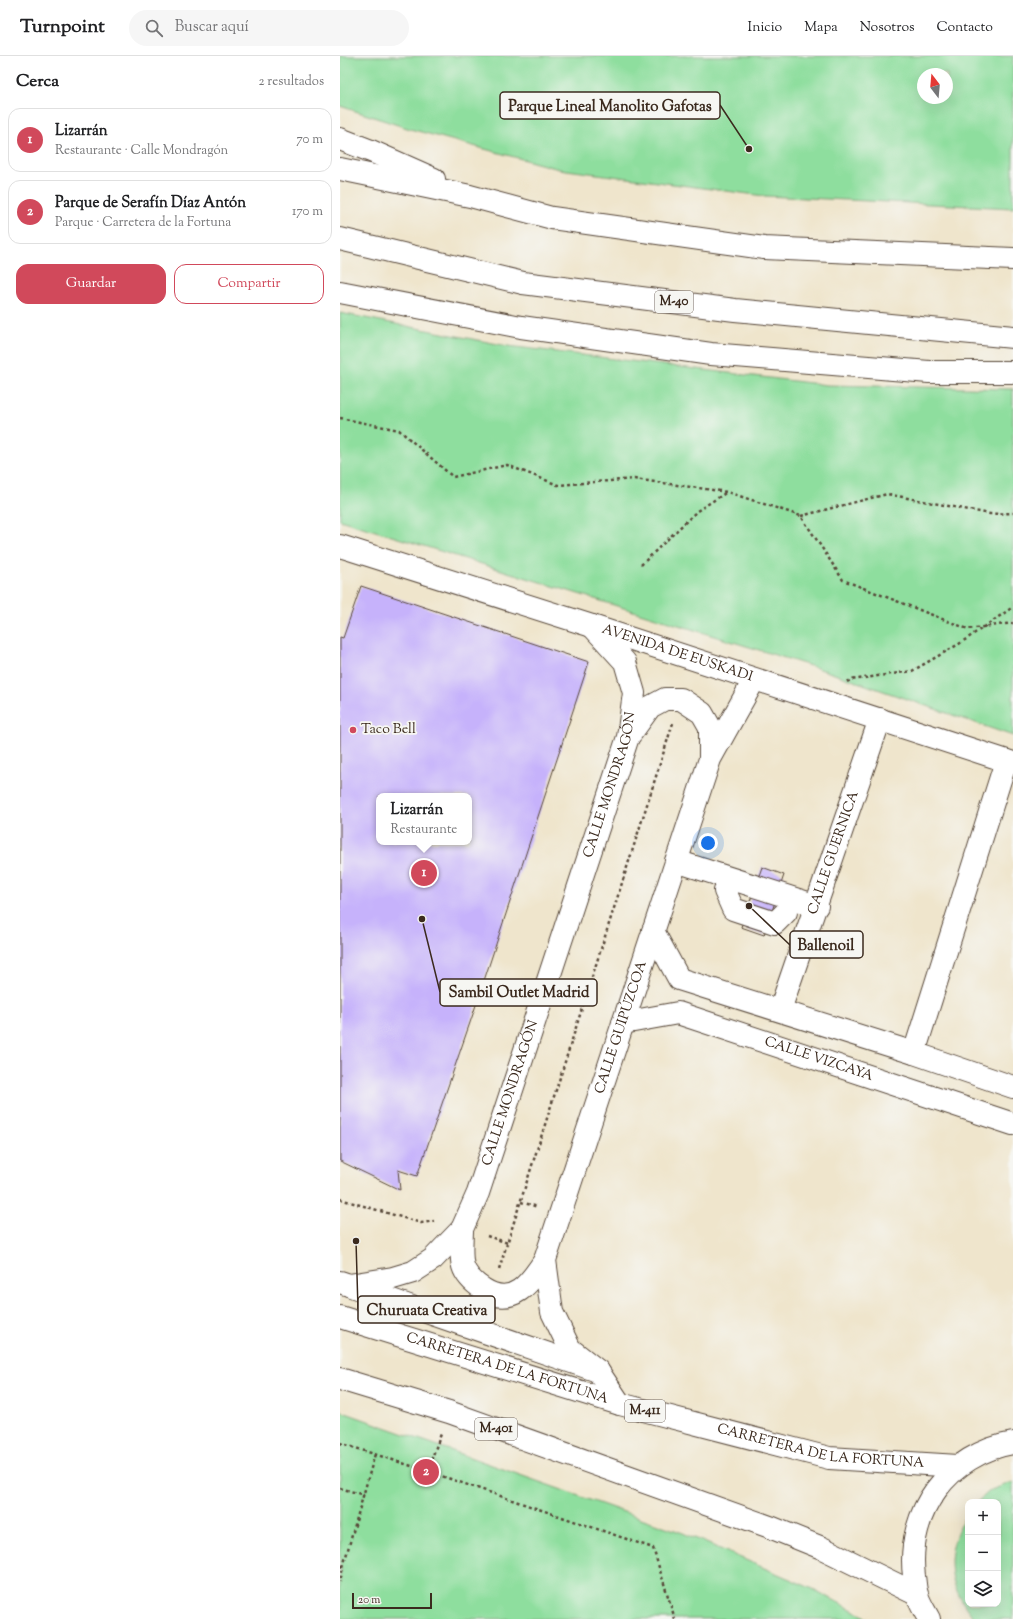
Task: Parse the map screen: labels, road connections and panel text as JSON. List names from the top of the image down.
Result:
{
  "streets": {
    "main road": [
      "M-40",
      "AVENIDA DE EUSKADI",
      "CALLE MONDRAGÓN",
      "CALLE GUERNICA",
      "CALLE GUIPÚZCOA",
      "CALLE VIZCAYA",
      "CARRETERA DE LA FORTUNA",
      "M-411",
      "M-401"
    ]
  },
  "crossings": [
    ["AVENIDA DE EUSKADI", "CALLE MONDRAGÓN"],
    ["AVENIDA DE EUSKADI", "CALLE GUERNICA"],
    ["AVENIDA DE EUSKADI", "CALLE GUIPÚZCOA"],
    ["CALLE GUIPÚZCOA", "CALLE VIZCAYA"],
    ["CALLE GUIPÚZCOA", "CARRETERA DE LA FORTUNA"]
  ],
  "places": [
    "Parque Lineal Manolito Gafotas",
    "Taco Bell",
    "Ballenoil",
    "Sambil Outlet Madrid",
    "Churuata Creativa"
  ],
  "scale_bar": "20 m",
  "north": "top",
  "page": {
    "header": "Turnpoint",
    "search": "Buscar aquí",
    "nav": [
      "Inicio",
      "Mapa",
      "Nosotros",
      "Contacto"
    ],
    "heading": ["Cerca", "2 resultados"],
    "list": [
      {
        "mark": "1",
        "name": "Lizarrán",
        "note": "Restaurante · Calle Mondragón",
        "value": "70 m"
      },
      {
        "mark": "2",
        "name": "Parque de Serafín Díaz Antón",
        "note": "Parque · Carretera de la Fortuna",
        "value": "170 m"
      }
    ],
    "buttons": ["Guardar", "Compartir"],
    "popup": ["Lizarrán", "Restaurante"],
    "pins": ["1", "2"],
    "map_buttons": ["+", "−"],
    "scale": "20 m"
  }
}
